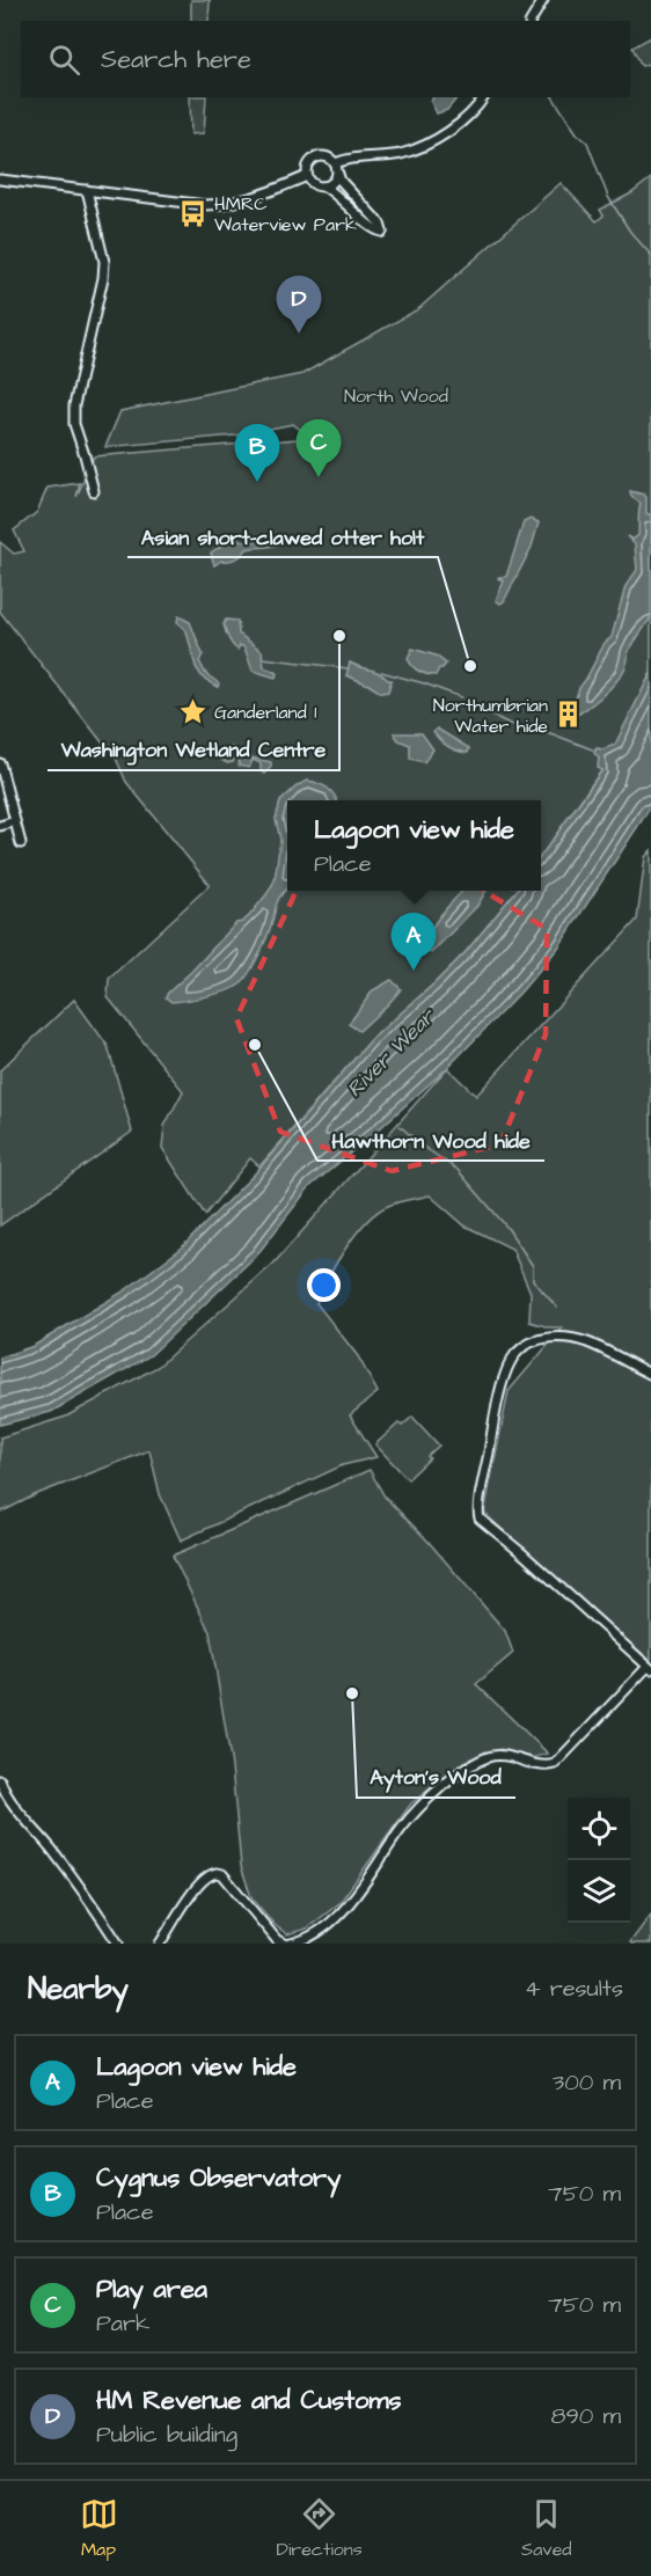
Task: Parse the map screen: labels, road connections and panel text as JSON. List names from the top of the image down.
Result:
{
  "water": ["River Wear"],
  "parks": ["North Wood"],
  "places": {
    "bus stop": ["HMRC Waterview Park"],
    "other": [
      "Washington Wetland Centre",
      "Asian short-clawed otter holt",
      "Hawthorn Wood hide",
      "Ayton's Wood"
    ],
    "place": ["Ganderland 1"],
    "building": ["Northumbrian Water hide"]
  },
  "page": {
    "search": "Search here",
    "pins": [
      "D",
      "C",
      "B",
      "A"
    ],
    "popup": ["Lagoon view hide", "Place"],
    "heading": ["Nearby", "4 results"],
    "list": [
      {
        "mark": "A",
        "name": "Lagoon view hide",
        "note": "Place",
        "value": "300 m"
      },
      {
        "mark": "B",
        "name": "Cygnus Observatory",
        "note": "Place",
        "value": "750 m"
      },
      {
        "mark": "C",
        "name": "Play area",
        "note": "Park",
        "value": "750 m"
      },
      {
        "mark": "D",
        "name": "HM Revenue and Customs",
        "note": "Public building",
        "value": "890 m"
      }
    ],
    "nav": ["Map", "Directions", "Saved"]
  }
}
